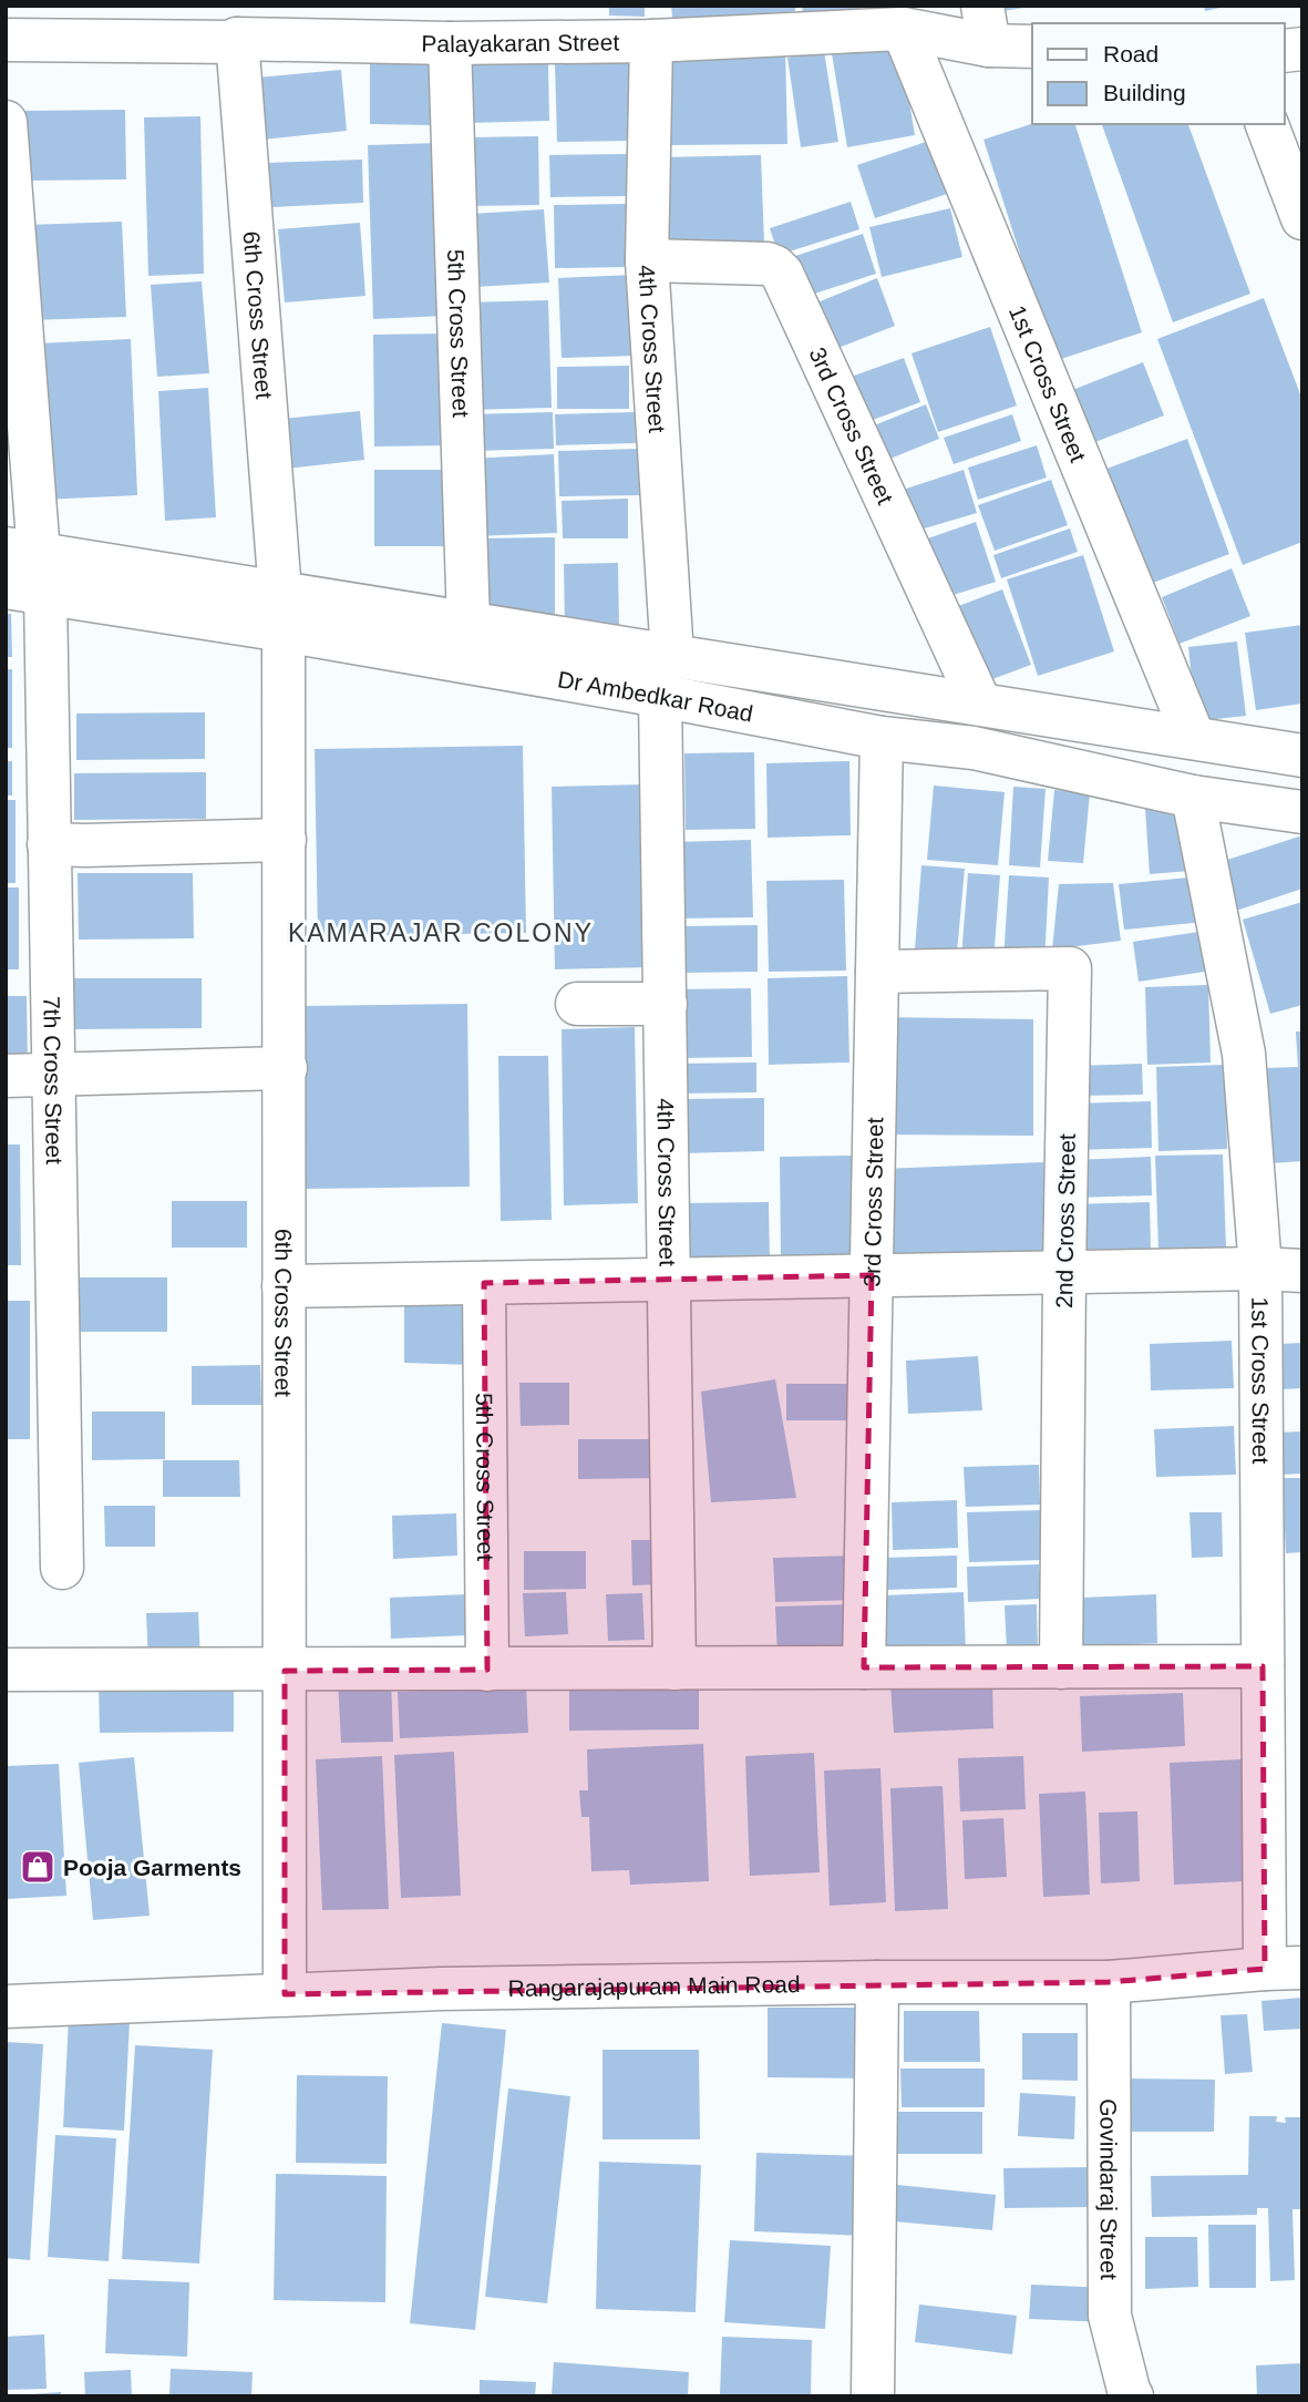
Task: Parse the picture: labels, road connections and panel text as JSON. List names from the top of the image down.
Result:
{
  "streets": {
    "street": [
      "Palayakaran Street",
      "6th Cross Street",
      "5th Cross Street",
      "4th Cross Street",
      "1st Cross Street",
      "3rd Cross Street",
      "Dr Ambedkar Road",
      "7th Cross Street",
      "2nd Cross Street",
      "Rangarajapuram Main Road",
      "Govindaraj Street"
    ]
  },
  "crossings": [
    ["Palayakaran Street", "6th Cross Street"],
    ["Palayakaran Street", "5th Cross Street"],
    ["Palayakaran Street", "4th Cross Street"],
    ["Palayakaran Street", "1st Cross Street"],
    ["6th Cross Street", "Dr Ambedkar Road"],
    ["6th Cross Street", "Rangarajapuram Main Road"],
    ["5th Cross Street", "Dr Ambedkar Road"],
    ["4th Cross Street", "3rd Cross Street"],
    ["4th Cross Street", "Dr Ambedkar Road"],
    ["1st Cross Street", "Dr Ambedkar Road"],
    ["1st Cross Street", "Rangarajapuram Main Road"],
    ["3rd Cross Street", "Dr Ambedkar Road"],
    ["3rd Cross Street", "2nd Cross Street"],
    ["Dr Ambedkar Road", "7th Cross Street"],
    ["Rangarajapuram Main Road", "Govindaraj Street"]
  ],
  "districts": ["KAMARAJAR COLONY"],
  "places": {
    "shop": ["Pooja Garments"]
  },
  "legend": ["Road", "Building"]
}
